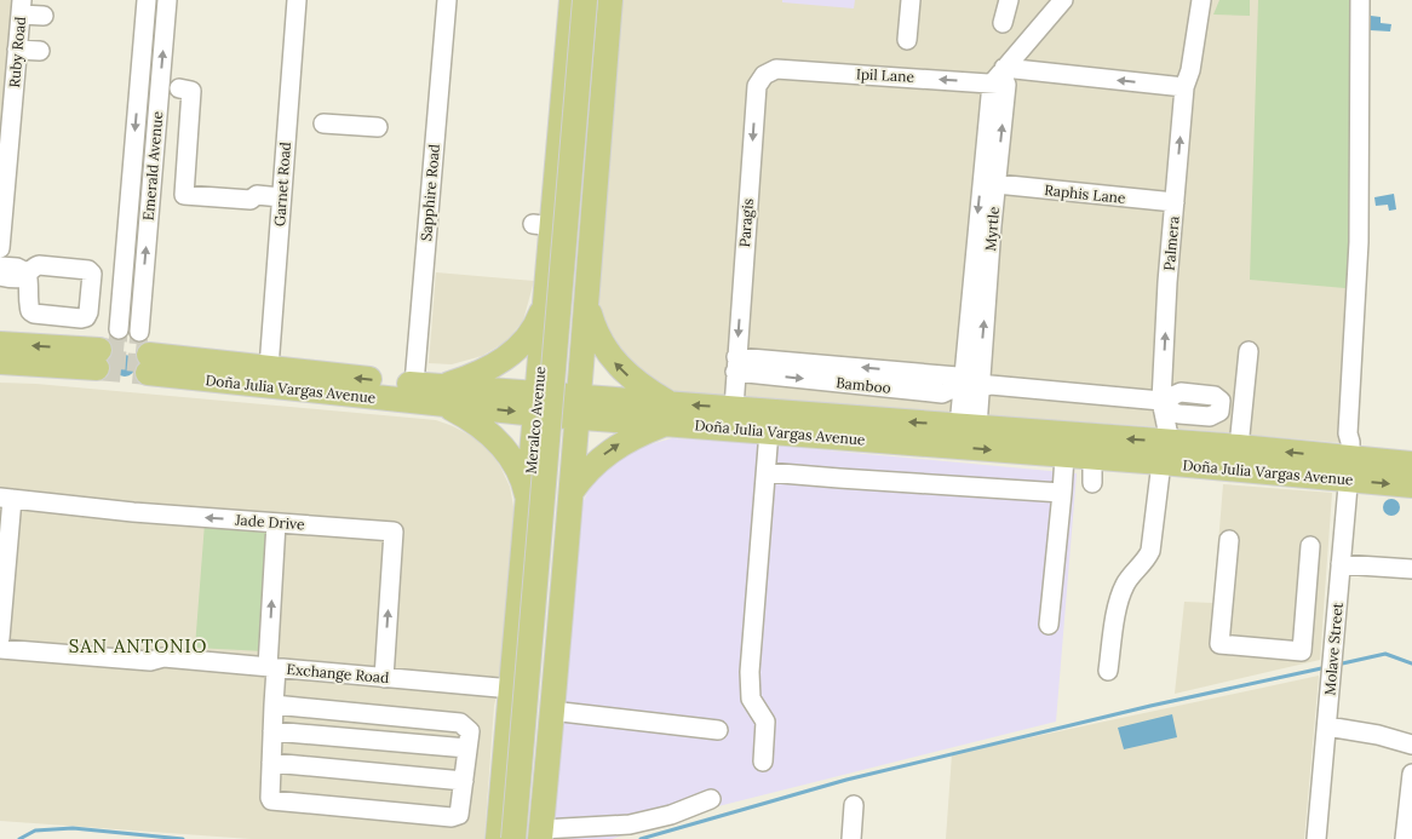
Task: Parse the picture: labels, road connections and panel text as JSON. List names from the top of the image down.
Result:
{
  "streets": {
    "main road": ["Doña Julia Vargas Avenue", "Meralco Avenue"],
    "street": [
      "Ruby Road",
      "Ipil Lane",
      "Emerald Avenue",
      "Garnet Road",
      "Sapphire Road",
      "Raphis Lane",
      "Paragis",
      "Myrtle",
      "Palmera",
      "Bamboo",
      "Jade Drive",
      "Molave Street",
      "Exchange Road"
    ]
  },
  "crossings": [
    ["Ipil Lane", "Paragis"],
    ["Ipil Lane", "Myrtle"],
    ["Ipil Lane", "Palmera"],
    ["Garnet Road", "Doña Julia Vargas Avenue"],
    ["Sapphire Road", "Doña Julia Vargas Avenue"],
    ["Raphis Lane", "Myrtle"],
    ["Raphis Lane", "Palmera"],
    ["Paragis", "Bamboo"],
    ["Paragis", "Doña Julia Vargas Avenue"],
    ["Myrtle", "Bamboo"],
    ["Palmera", "Bamboo"],
    ["Palmera", "Doña Julia Vargas Avenue"],
    ["Doña Julia Vargas Avenue", "Meralco Avenue"],
    ["Doña Julia Vargas Avenue", "Molave Street"],
    ["Meralco Avenue", "Exchange Road"],
    ["Jade Drive", "Exchange Road"]
  ],
  "one_way": ["Ipil Lane", "Paragis", "Palmera"],
  "districts": ["SAN ANTONIO"]
}
